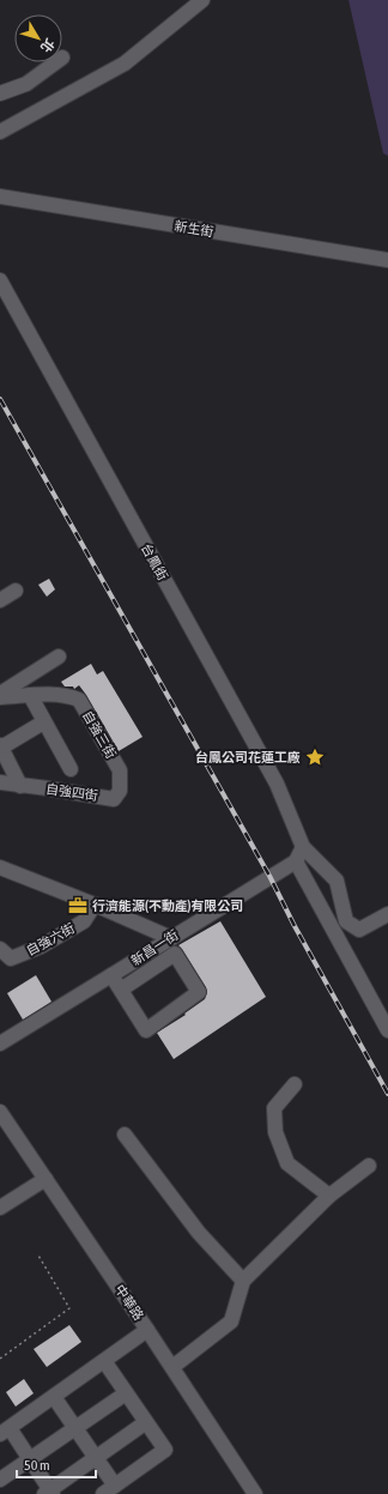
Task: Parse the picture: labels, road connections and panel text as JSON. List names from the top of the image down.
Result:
{
  "streets": {
    "street": [
      "新生街",
      "台鳳街",
      "自強三街",
      "自強四街",
      "自強六街",
      "新昌一街",
      "中華路"
    ]
  },
  "crossings": [
    ["台鳳街", "新昌一街"],
    ["自強三街", "自強四街"]
  ],
  "places": {
    "place": ["台鳳公司花蓮工廠"],
    "office": ["行濟能源(不動產)有限公司"]
  },
  "scale_bar": "50 m",
  "north": "bottom right"
}
